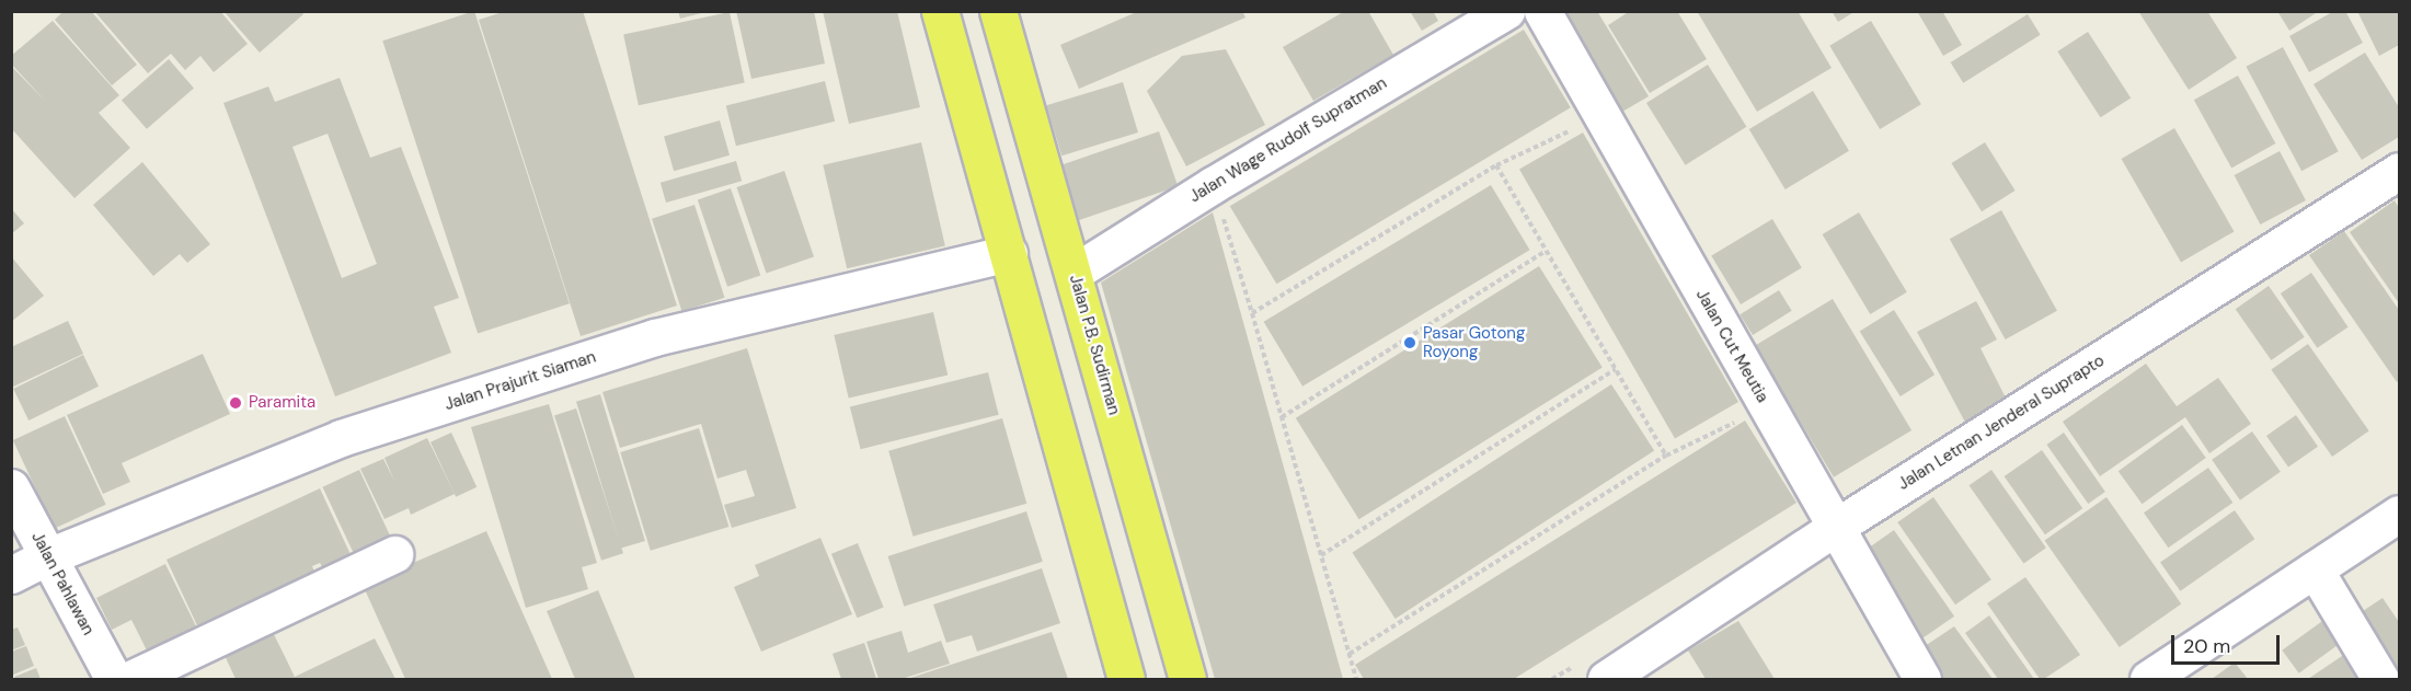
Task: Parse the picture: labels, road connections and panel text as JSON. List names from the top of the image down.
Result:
{
  "streets": {
    "main road": ["Jalan P.B. Sudirman"],
    "street": [
      "Jalan Wage Rudolf Supratman",
      "Jalan Cut Meutia",
      "Jalan Prajurit Siaman",
      "Jalan Letnan Jenderal Suprapto",
      "Jalan Pahlawan"
    ]
  },
  "crossings": [
    ["Jalan Wage Rudolf Supratman", "Jalan P.B. Sudirman"],
    ["Jalan Cut Meutia", "Jalan Letnan Jenderal Suprapto"],
    ["Jalan Prajurit Siaman", "Jalan Pahlawan"]
  ],
  "places": ["Pasar Gotong Royong", "Paramita"],
  "scale_bar": "20 m"
}
